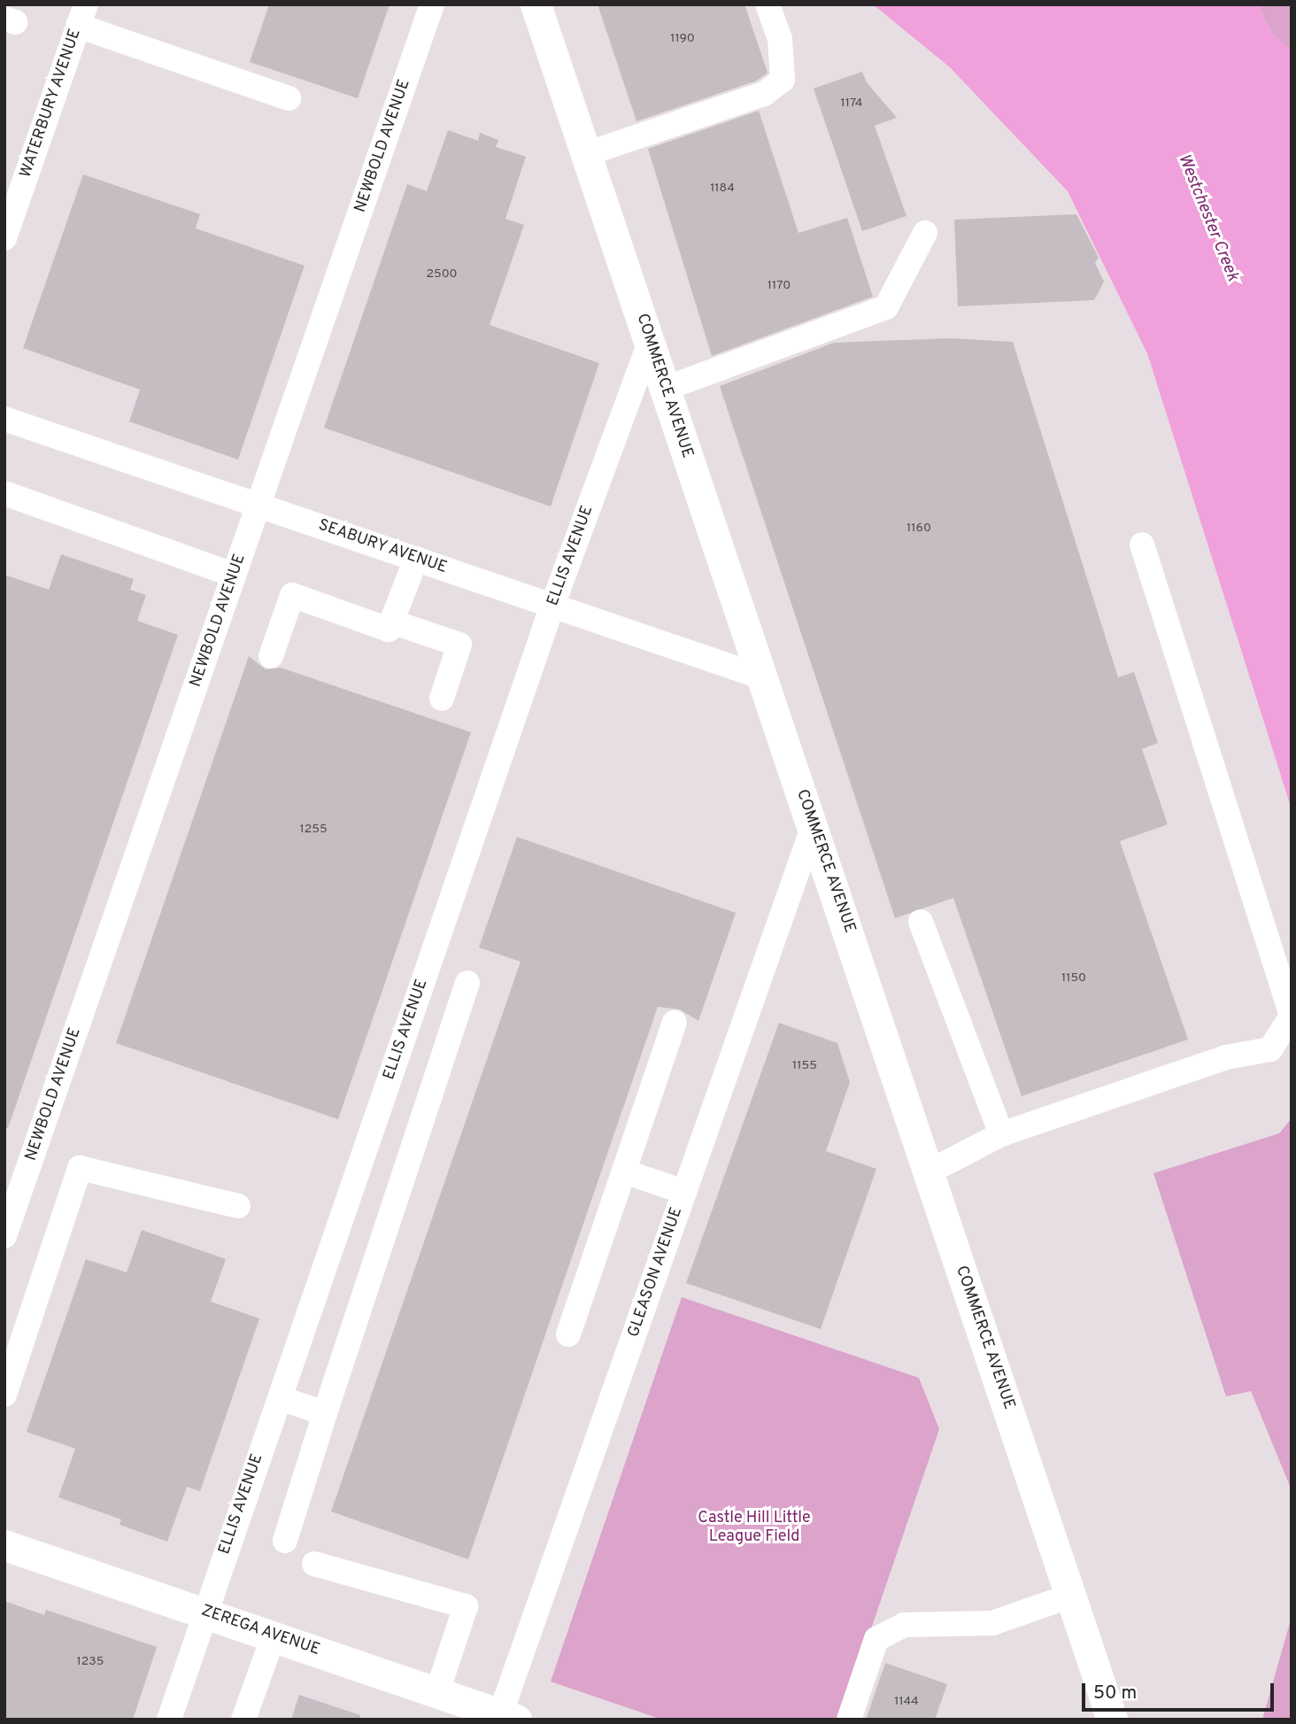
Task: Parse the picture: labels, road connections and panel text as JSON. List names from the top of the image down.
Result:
{
  "streets": {
    "main road": ["COMMERCE AVENUE", "ZEREGA AVENUE"],
    "street": [
      "WATERBURY AVENUE",
      "NEWBOLD AVENUE",
      "SEABURY AVENUE",
      "ELLIS AVENUE",
      "GLEASON AVENUE"
    ]
  },
  "crossings": [
    ["NEWBOLD AVENUE", "SEABURY AVENUE"],
    ["COMMERCE AVENUE", "SEABURY AVENUE"],
    ["COMMERCE AVENUE", "ELLIS AVENUE"],
    ["COMMERCE AVENUE", "GLEASON AVENUE"],
    ["SEABURY AVENUE", "ELLIS AVENUE"],
    ["ELLIS AVENUE", "ZEREGA AVENUE"],
    ["GLEASON AVENUE", "ZEREGA AVENUE"]
  ],
  "water": ["Westchester Creek"],
  "parks": ["Castle Hill Little League Field"],
  "house_numbers": [
    "1190",
    "1174",
    "1184",
    "2500",
    "1170",
    "1160",
    "1255",
    "1150",
    "1155",
    "1235",
    "1144"
  ],
  "scale_bar": "50 m"
}
